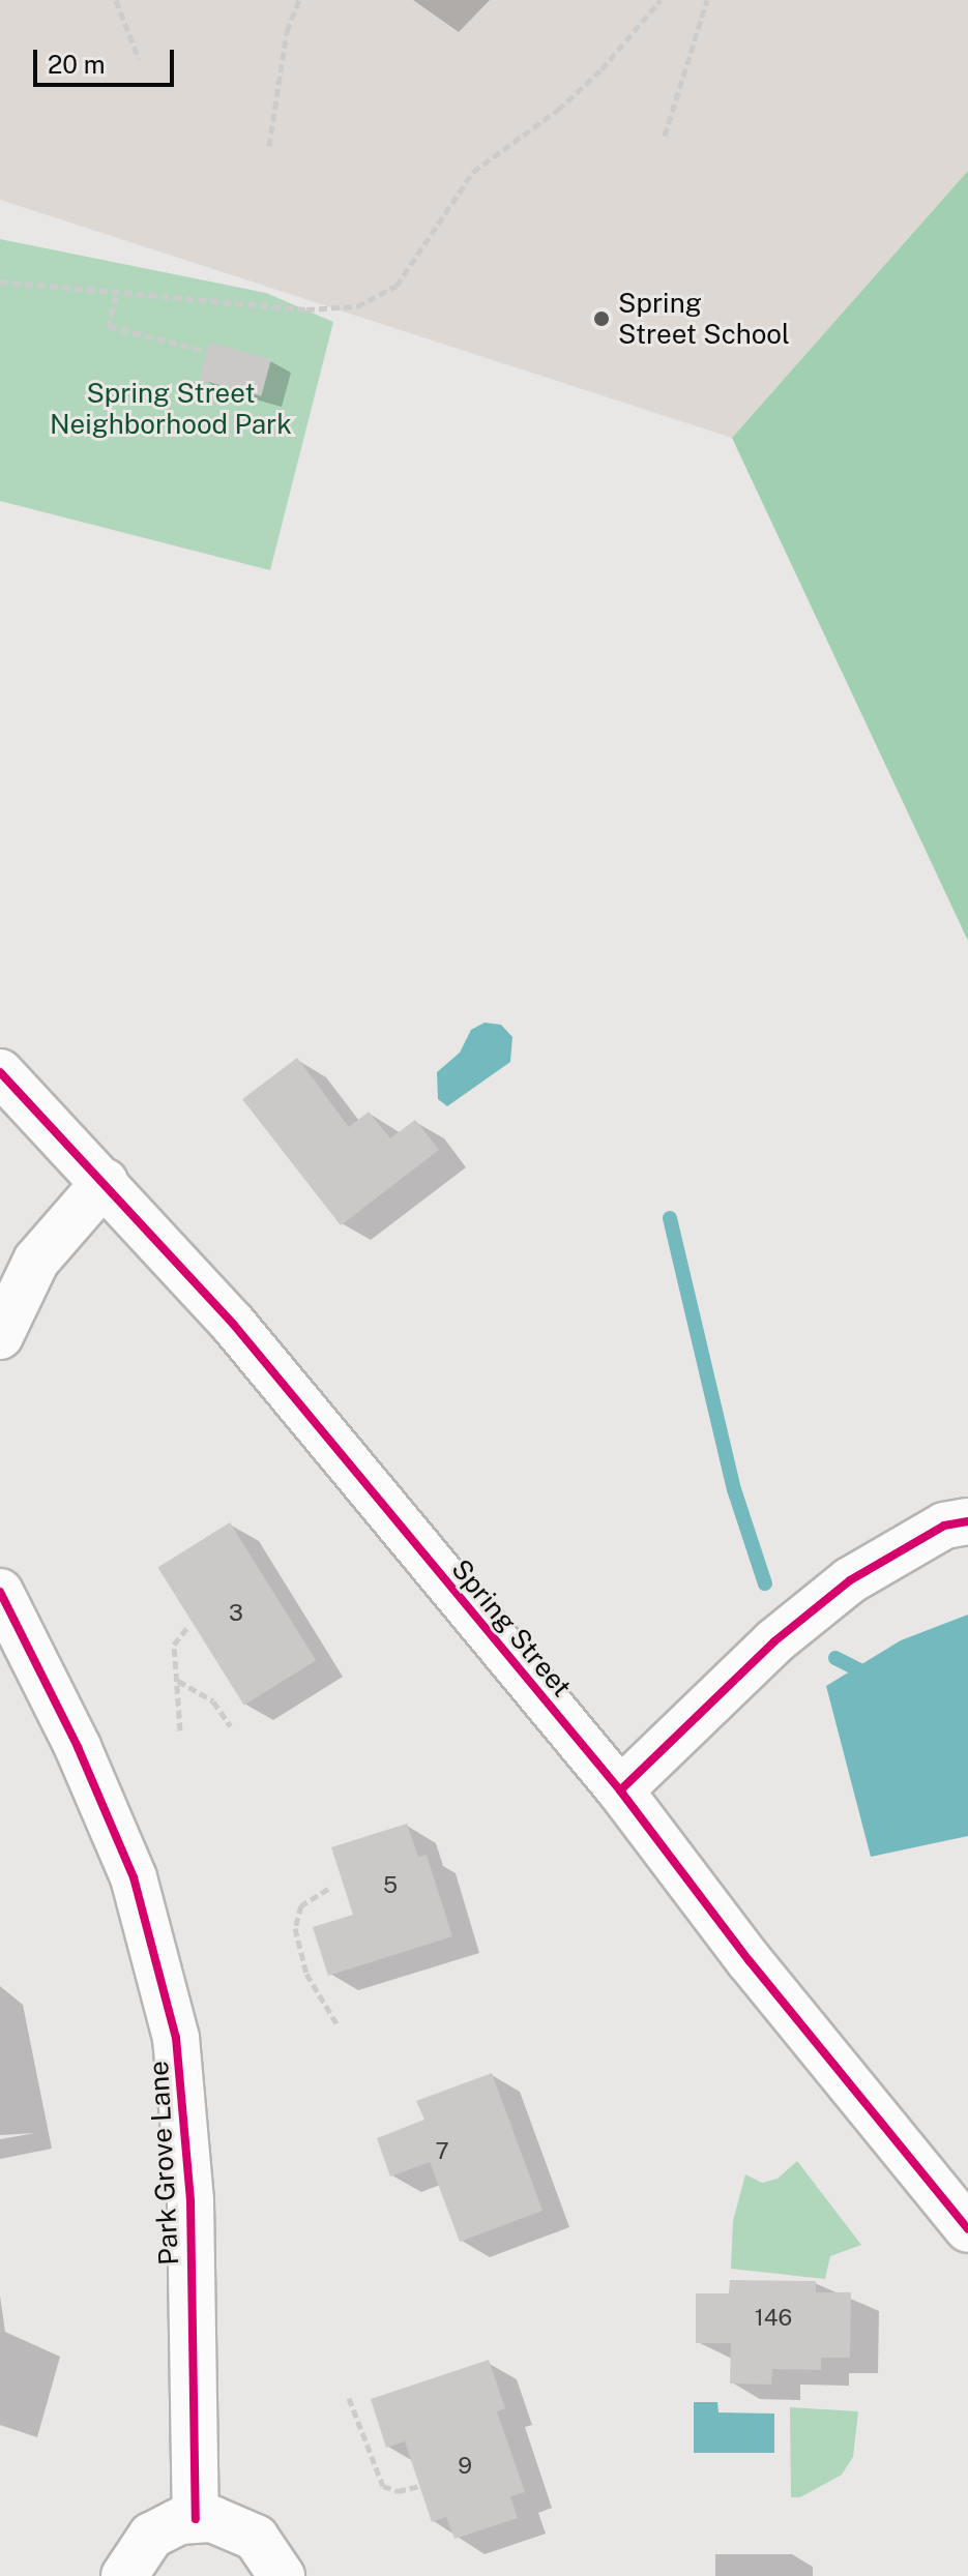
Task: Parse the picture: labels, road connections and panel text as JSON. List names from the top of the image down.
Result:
{
  "streets": {
    "street": ["Spring Street", "Park Grove Lane"]
  },
  "parks": ["Spring Street Neighborhood Park"],
  "places": ["Spring Street School"],
  "house_numbers": [
    "3",
    "5",
    "7",
    "146",
    "9"
  ],
  "scale_bar": "20 m"
}
